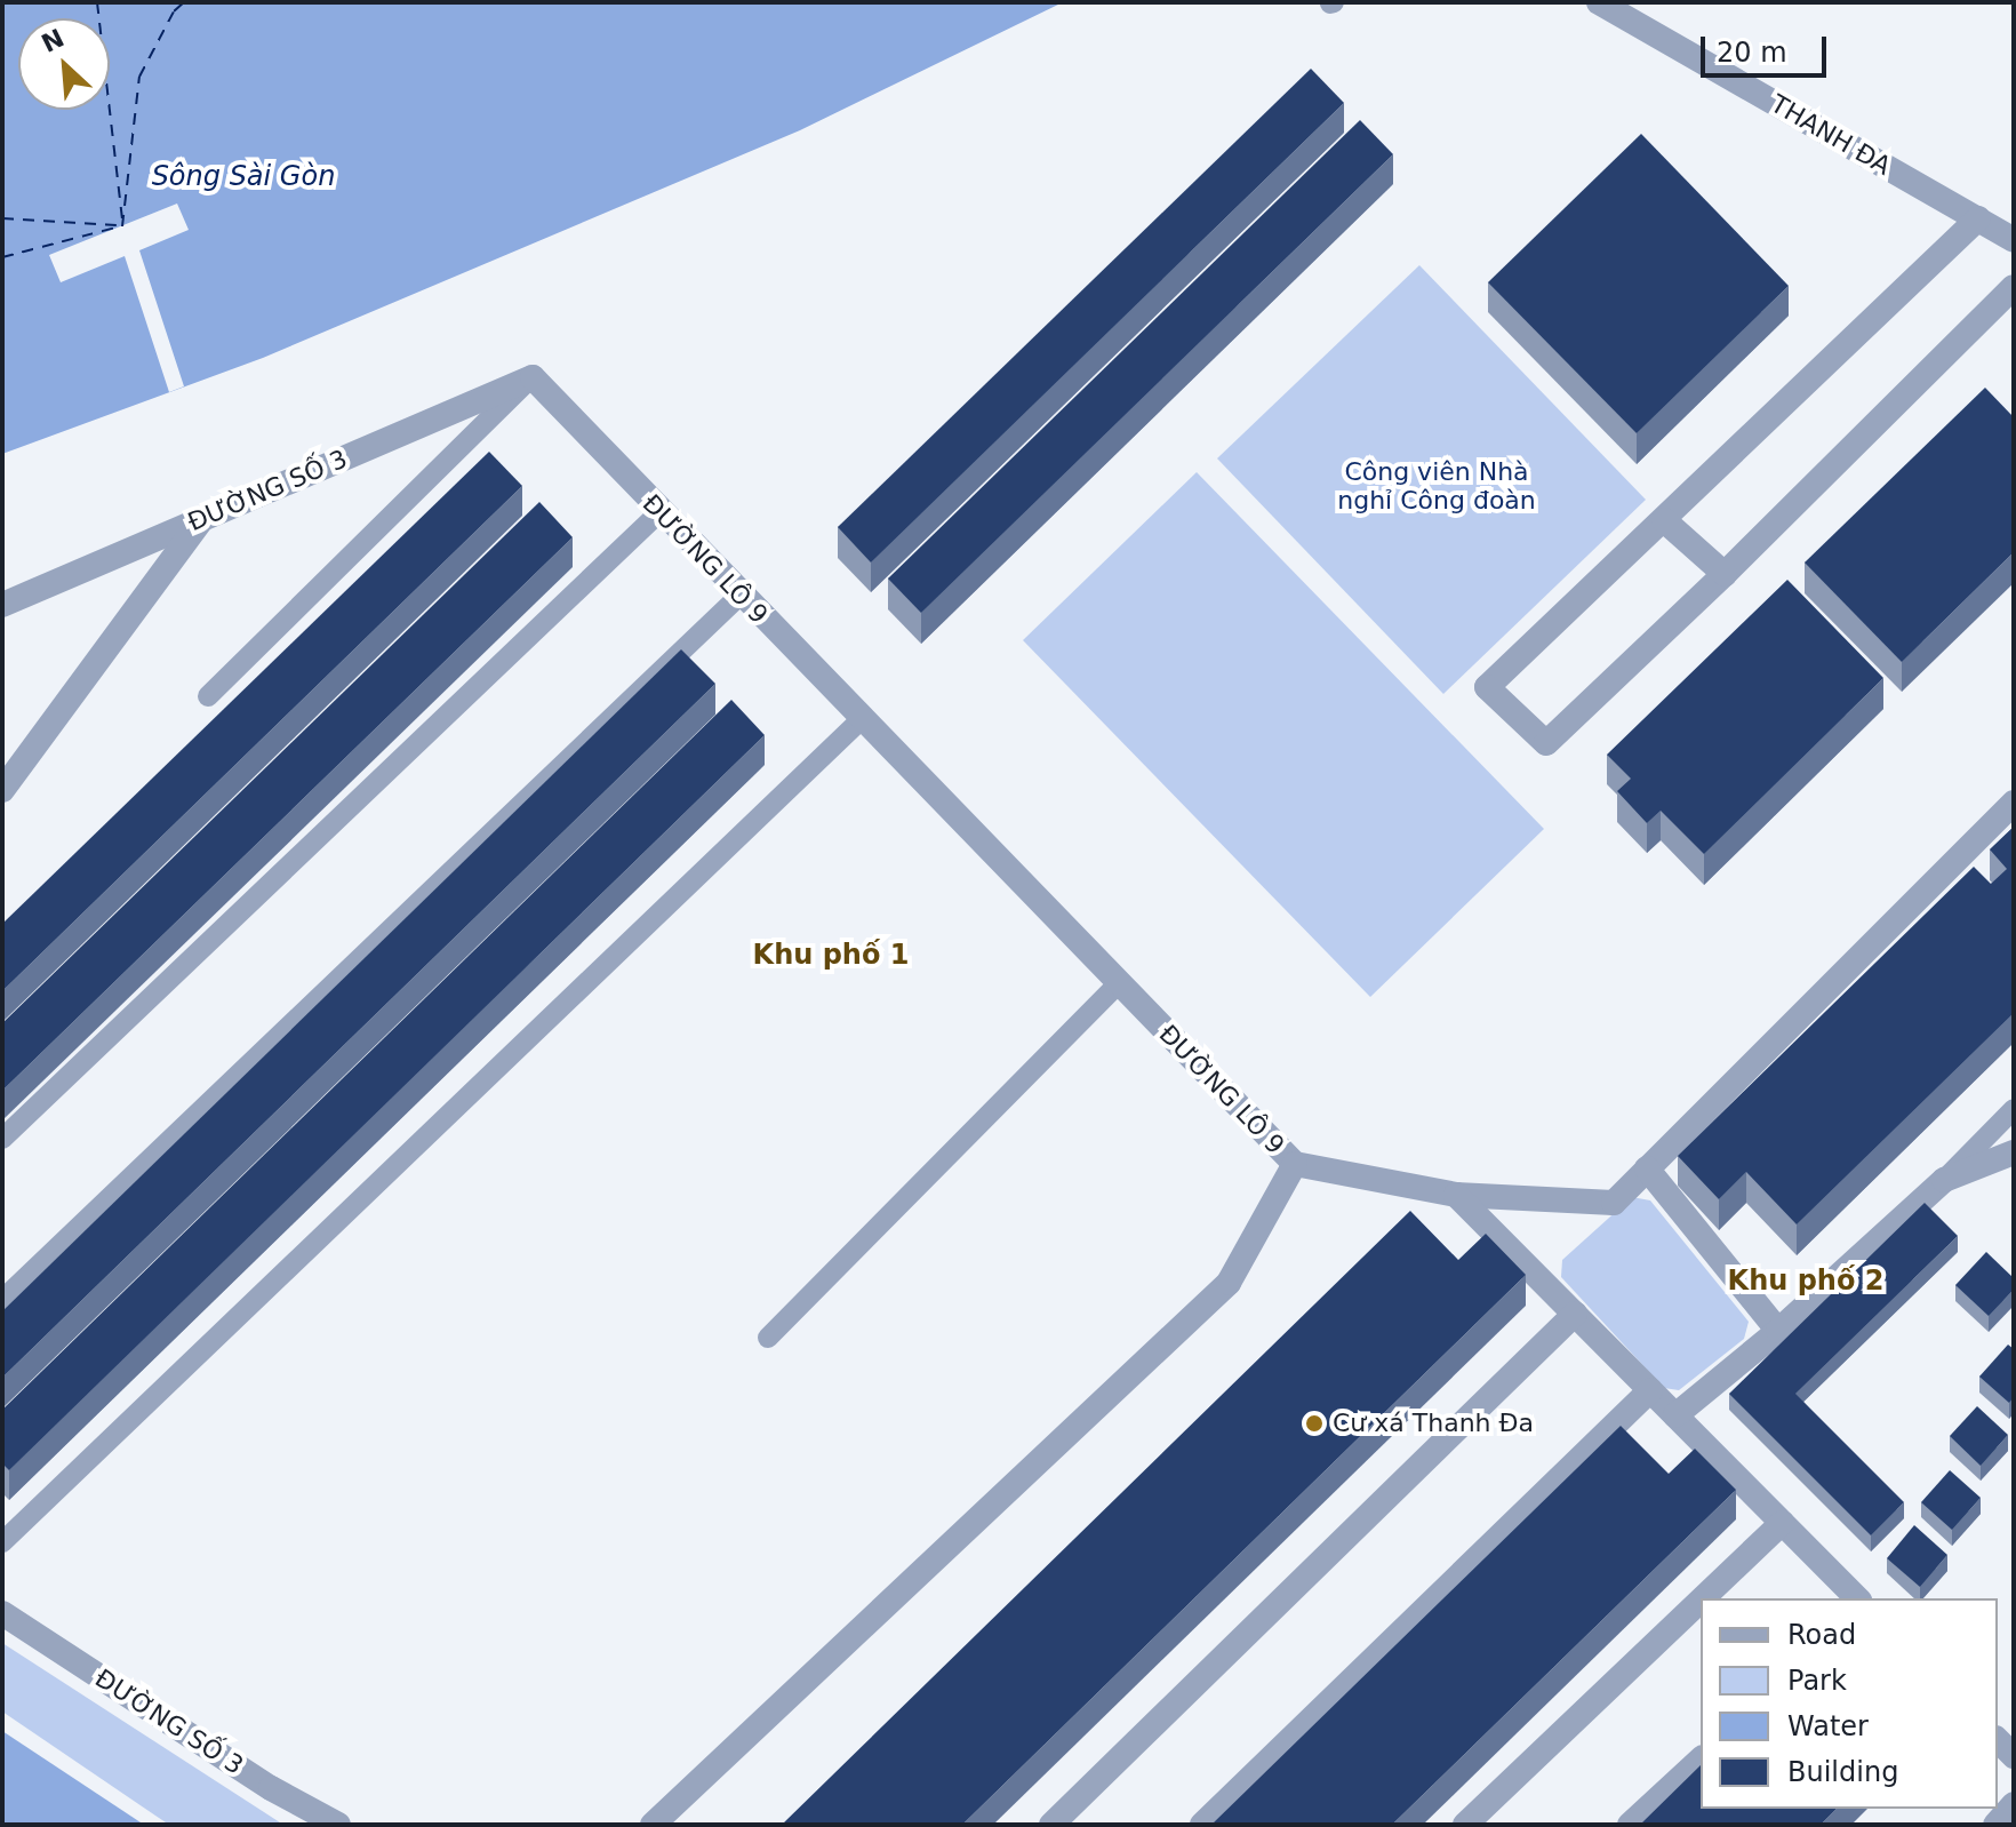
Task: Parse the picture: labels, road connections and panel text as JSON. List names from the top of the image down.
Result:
{
  "streets": {
    "street": ["THANH ĐA", "ĐƯỜNG SỐ 3", "ĐƯỜNG LÔ 9"]
  },
  "crossings": [
    ["ĐƯỜNG SỐ 3", "ĐƯỜNG LÔ 9"]
  ],
  "districts": ["Khu phố 1", "Khu phố 2"],
  "water": ["Sông Sài Gòn"],
  "parks": ["Công viên Nhà nghỉ Công đoàn"],
  "places": ["Cư xá Thanh Đa"],
  "legend": [
    "Road",
    "Park",
    "Water",
    "Building"
  ],
  "scale_bar": "20 m",
  "north": "top left"
}
